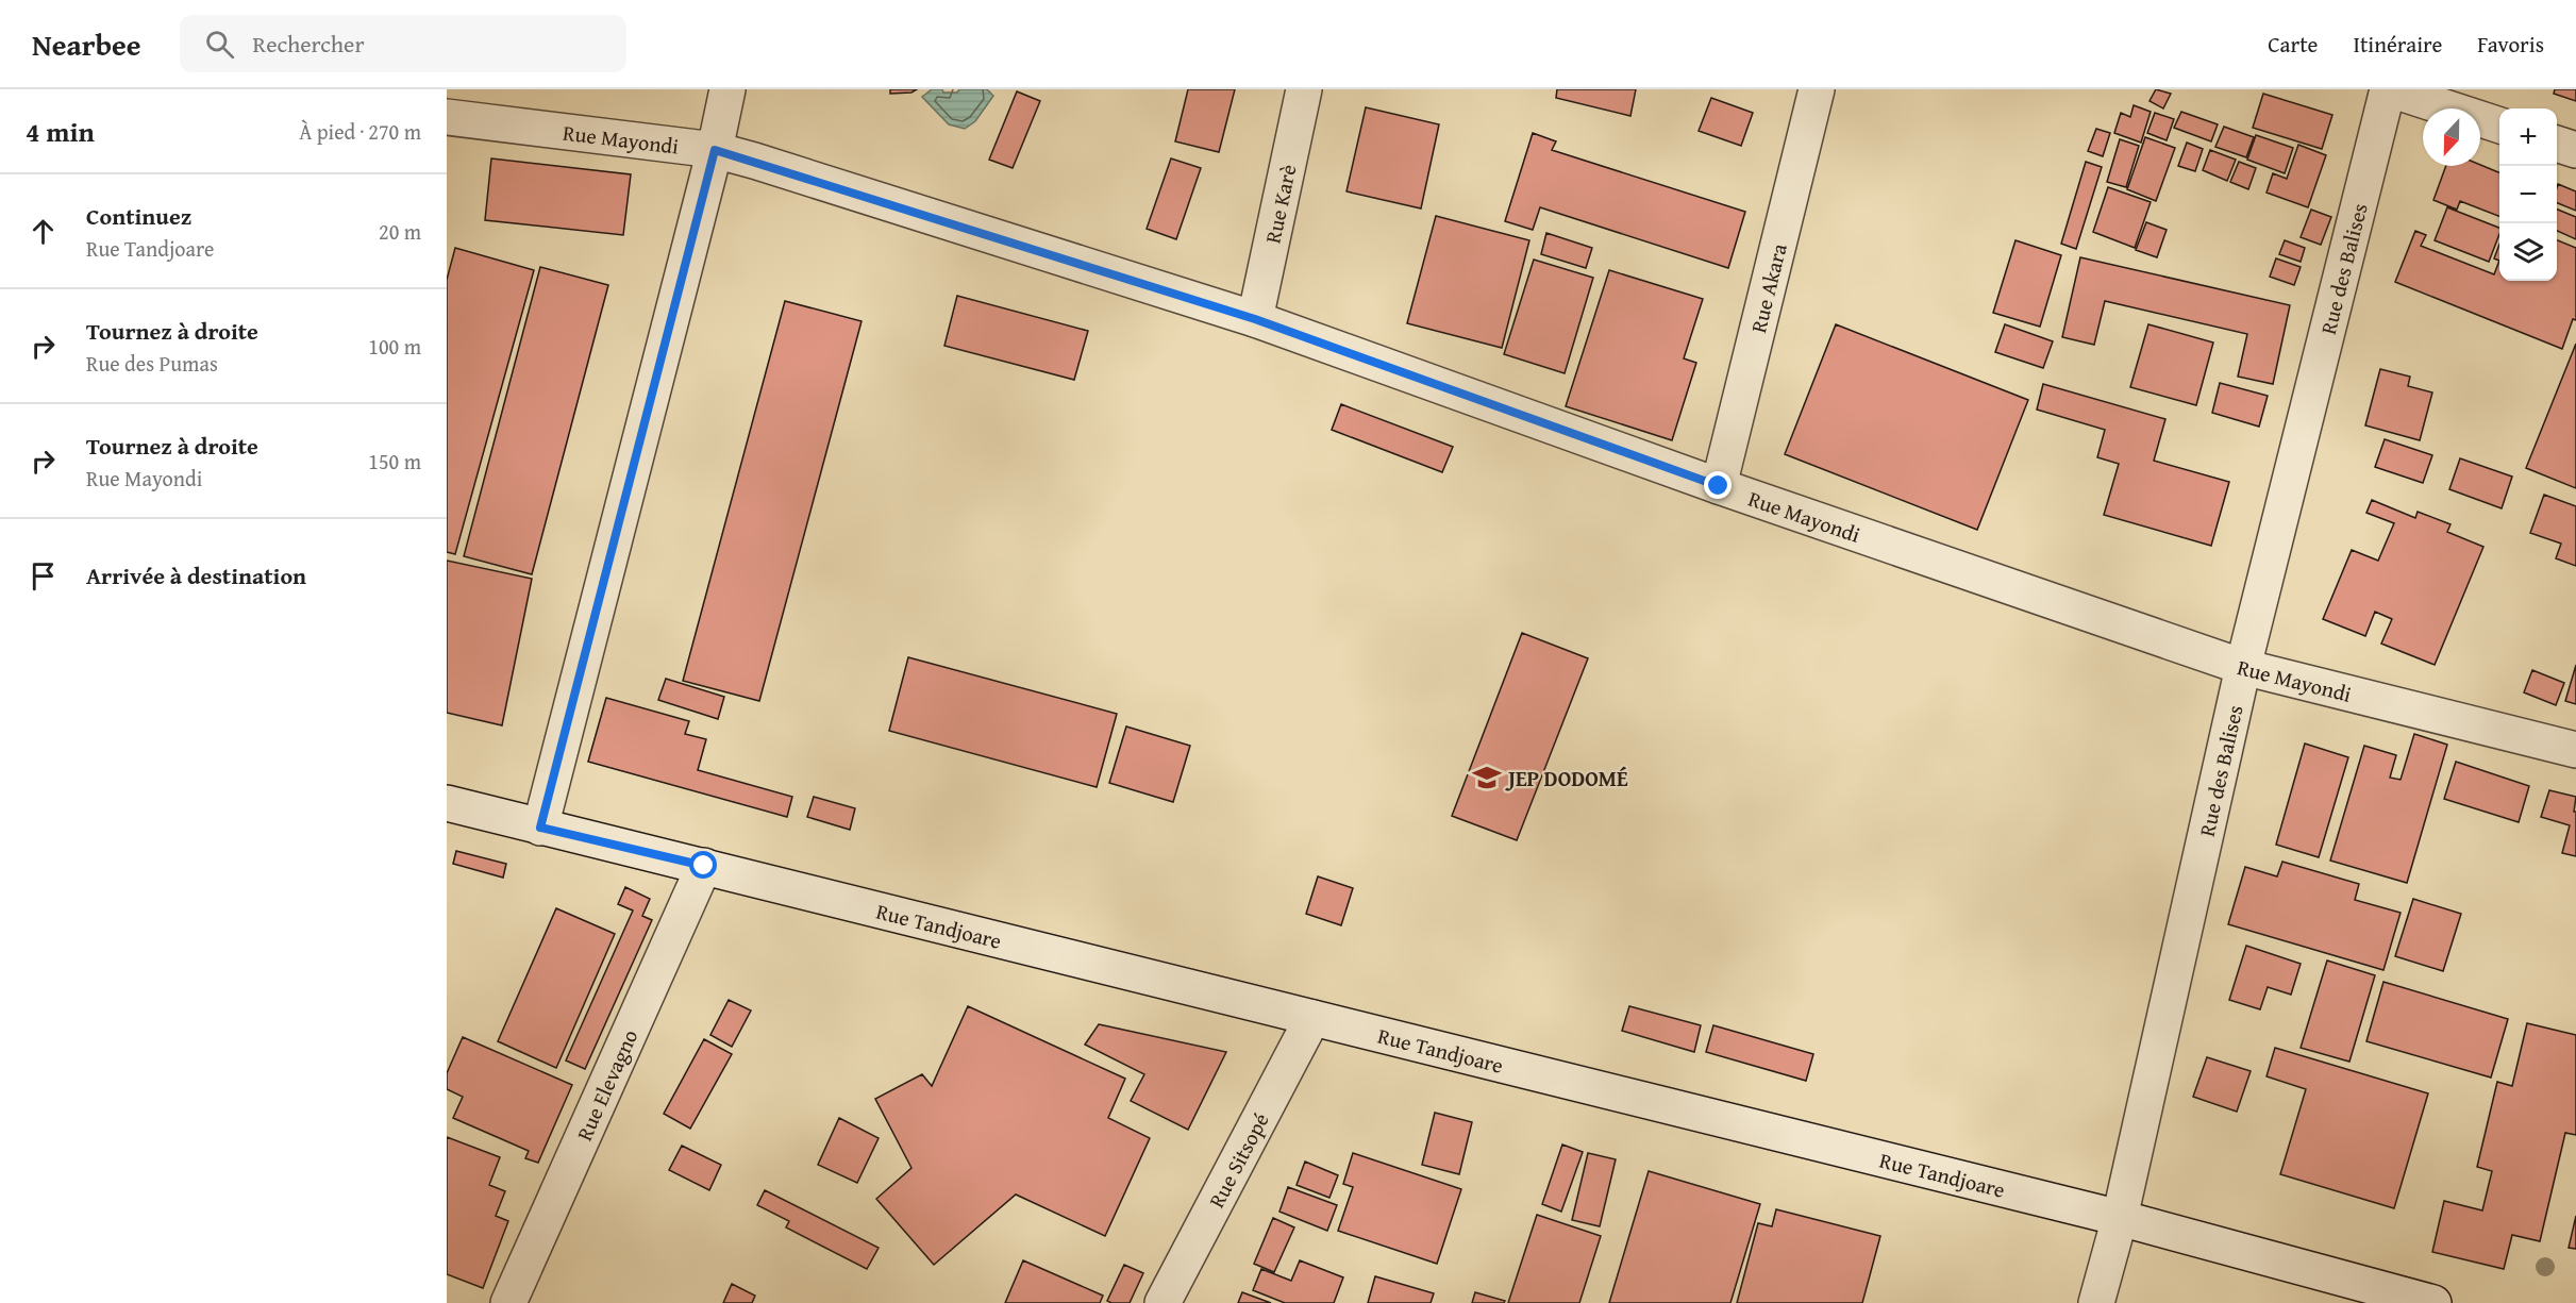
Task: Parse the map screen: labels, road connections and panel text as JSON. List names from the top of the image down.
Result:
{
  "streets": {
    "street": [
      "Rue Mayondi",
      "Rue Karè",
      "Rue des Balises",
      "Rue Akara",
      "Rue Tandjoare",
      "Rue Elevagno",
      "Rue Sitsopé"
    ]
  },
  "crossings": [
    ["Rue Mayondi", "Rue Karè"],
    ["Rue Mayondi", "Rue des Balises"],
    ["Rue Mayondi", "Rue Akara"],
    ["Rue des Balises", "Rue Tandjoare"],
    ["Rue Tandjoare", "Rue Elevagno"],
    ["Rue Tandjoare", "Rue Sitsopé"]
  ],
  "places": {
    "school or university": ["JEP DODOMÉ"]
  },
  "north": "bottom",
  "page": {
    "header": "Nearbee",
    "search": "Rechercher",
    "nav": ["Carte", "Itinéraire", "Favoris"],
    "heading": ["4 min", "À pied · 270 m"],
    "map_buttons": ["+", "−"],
    "list": [
      ["Continuez", "Rue Tandjoare", "20 m"],
      ["Tournez à droite", "Rue des Pumas", "100 m"],
      ["Tournez à droite", "Rue Mayondi", "150 m"],
      "Arrivée à destination"
    ]
  }
}
